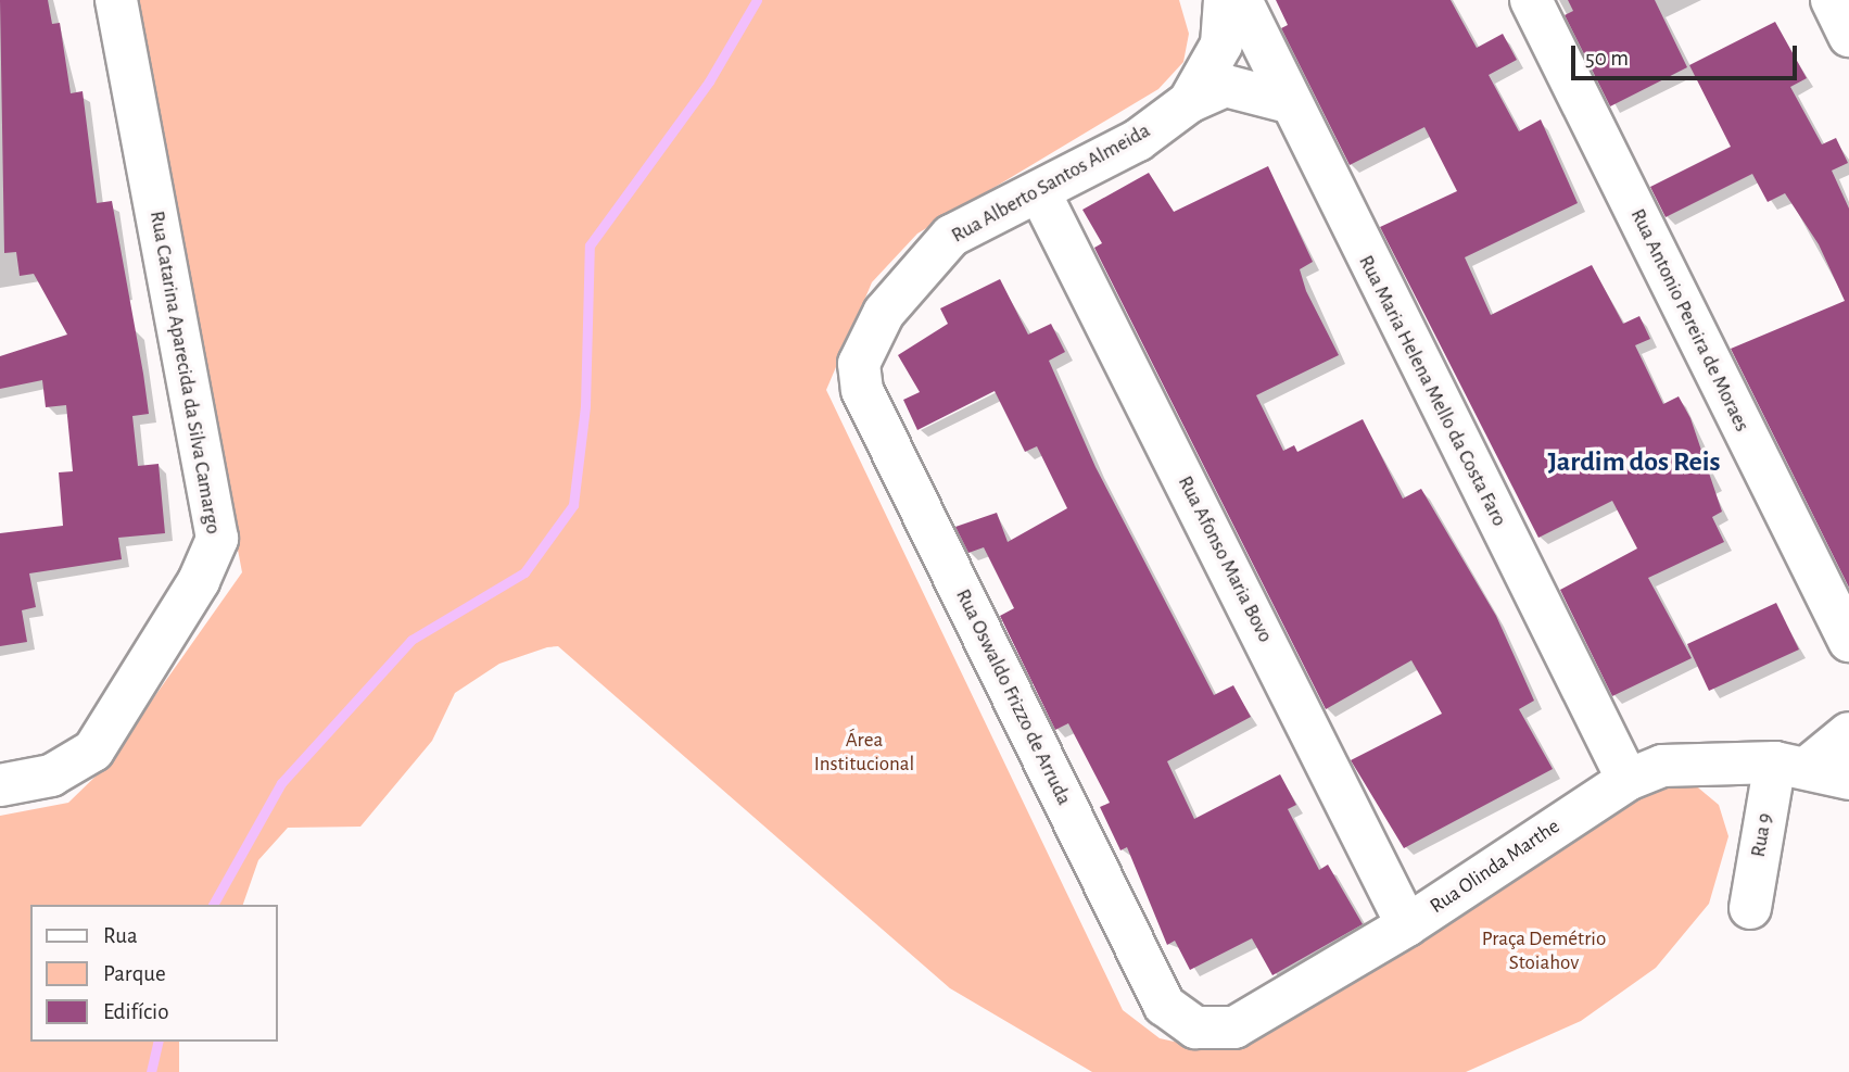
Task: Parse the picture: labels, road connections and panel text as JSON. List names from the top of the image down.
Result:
{
  "streets": {
    "street": [
      "Rua Alberto Santos Almeida",
      "Rua Antonio Pereira de Moraes",
      "Rua Catarina Aparecida da Silva Camargo",
      "Rua Maria Helena Mello da Costa Faro",
      "Rua Afonso Maria Bovo",
      "Rua Oswaldo Frizzo de Arruda",
      "Rua 9",
      "Rua Olinda Marthe"
    ]
  },
  "crossings": [
    ["Rua Alberto Santos Almeida", "Rua Maria Helena Mello da Costa Faro"],
    ["Rua Alberto Santos Almeida", "Rua Afonso Maria Bovo"],
    ["Rua Alberto Santos Almeida", "Rua Oswaldo Frizzo de Arruda"],
    ["Rua Maria Helena Mello da Costa Faro", "Rua Olinda Marthe"],
    ["Rua Afonso Maria Bovo", "Rua Olinda Marthe"],
    ["Rua Oswaldo Frizzo de Arruda", "Rua Olinda Marthe"],
    ["Rua 9", "Rua Olinda Marthe"]
  ],
  "districts": ["Jardim dos Reis"],
  "parks": ["Área Institucional", "Praça Demétrio Stoiahov"],
  "legend": ["Rua", "Parque", "Edifício"],
  "scale_bar": "50 m"
}
